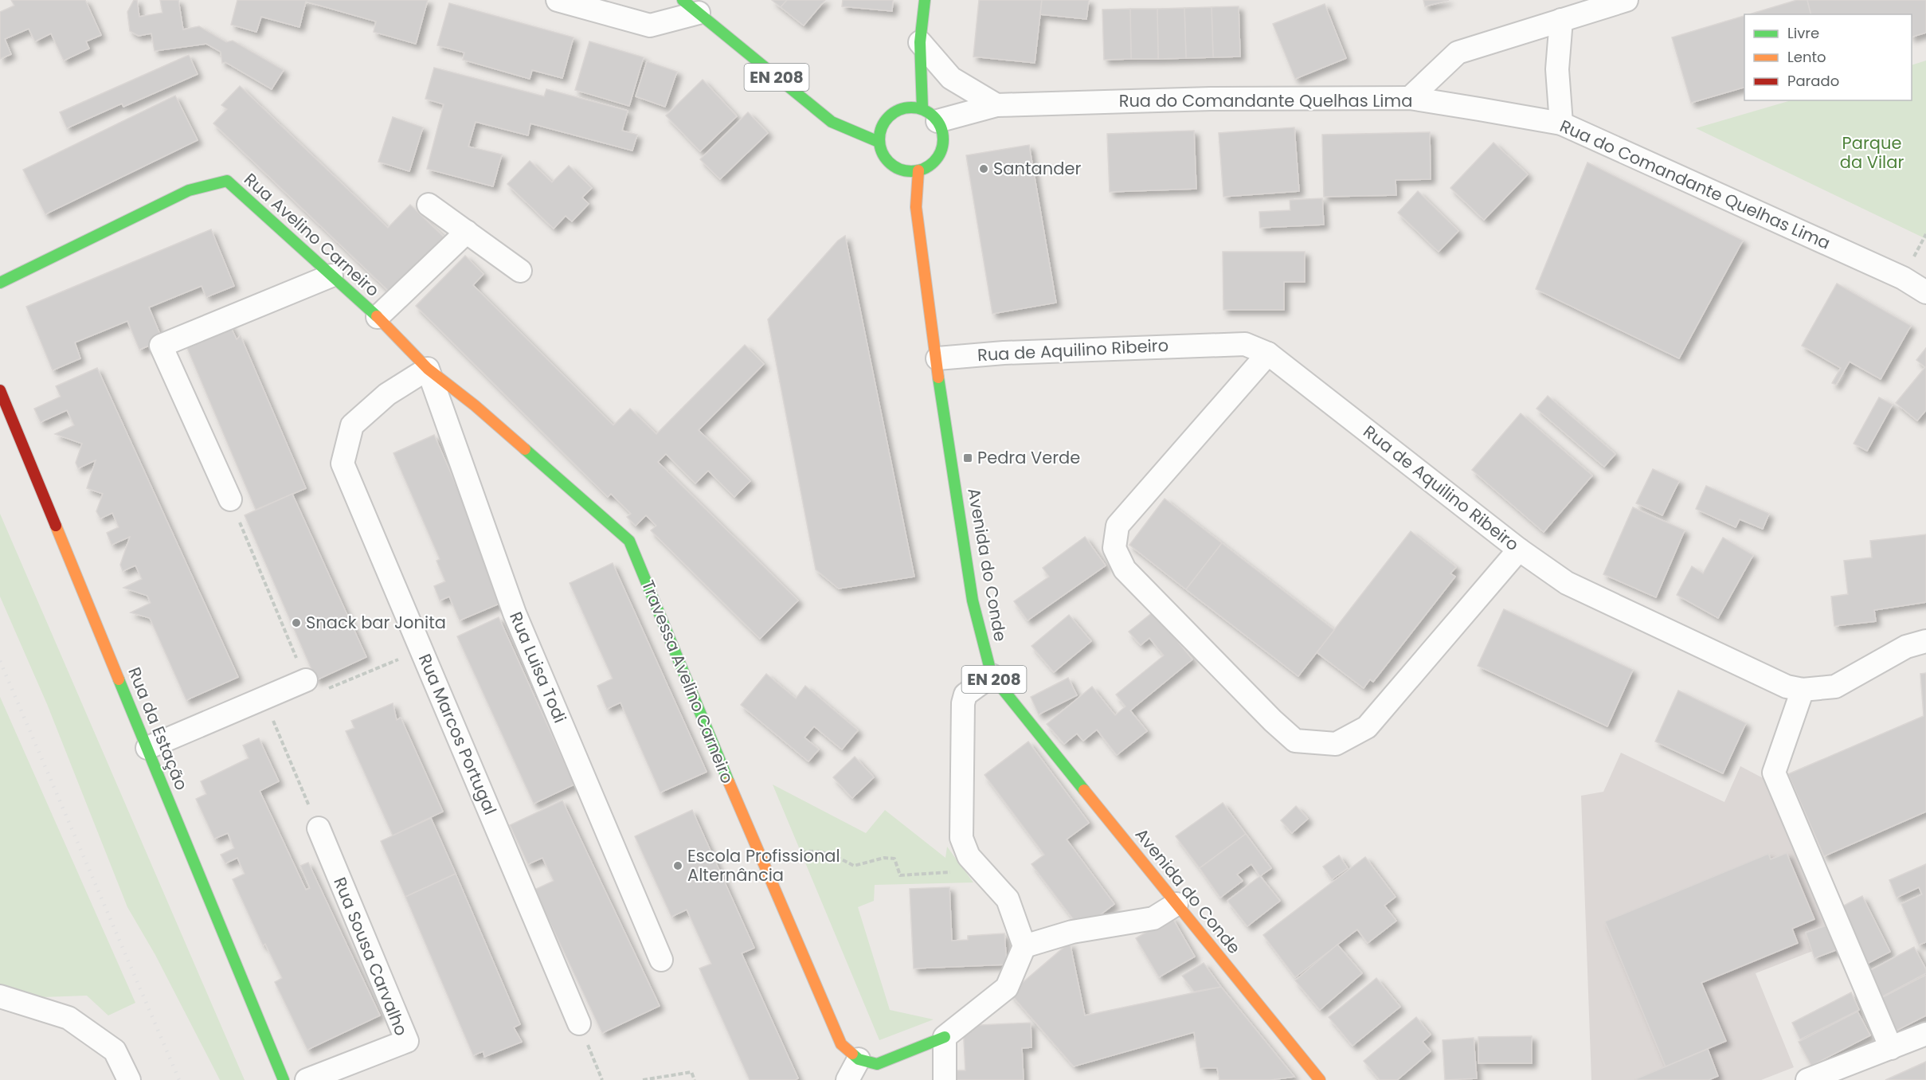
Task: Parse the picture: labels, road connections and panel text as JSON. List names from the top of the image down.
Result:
{
  "streets": {
    "street": [
      "EN 208",
      "Rua do Comandante Quelhas Lima",
      "Rua Avelino Carneiro",
      "Rua de Aquilino Ribeiro",
      "Avenida do Conde",
      "Rua Luisa Todi",
      "Travessa Avelino Carneiro",
      "Rua da Estação",
      "Rua Marcos Portugal",
      "Rua Sousa Carvalho"
    ]
  },
  "crossings": [
    ["EN 208", "Rua do Comandante Quelhas Lima"],
    ["EN 208", "Avenida do Conde"],
    ["Rua do Comandante Quelhas Lima", "Avenida do Conde"],
    ["Rua Avelino Carneiro", "Rua Luisa Todi"],
    ["Rua Avelino Carneiro", "Travessa Avelino Carneiro"],
    ["Rua Avelino Carneiro", "Rua Marcos Portugal"],
    ["Rua de Aquilino Ribeiro", "Avenida do Conde"],
    ["Rua Luisa Todi", "Travessa Avelino Carneiro"],
    ["Rua Luisa Todi", "Rua Marcos Portugal"],
    ["Travessa Avelino Carneiro", "Rua Marcos Portugal"]
  ],
  "parks": ["Parque da Vilar"],
  "places": {
    "other": ["Santander", "Snack bar Jonita", "Escola Profissional Alternância"],
    "transit": ["Pedra Verde"]
  },
  "legend": ["Livre", "Lento", "Parado"]
}
